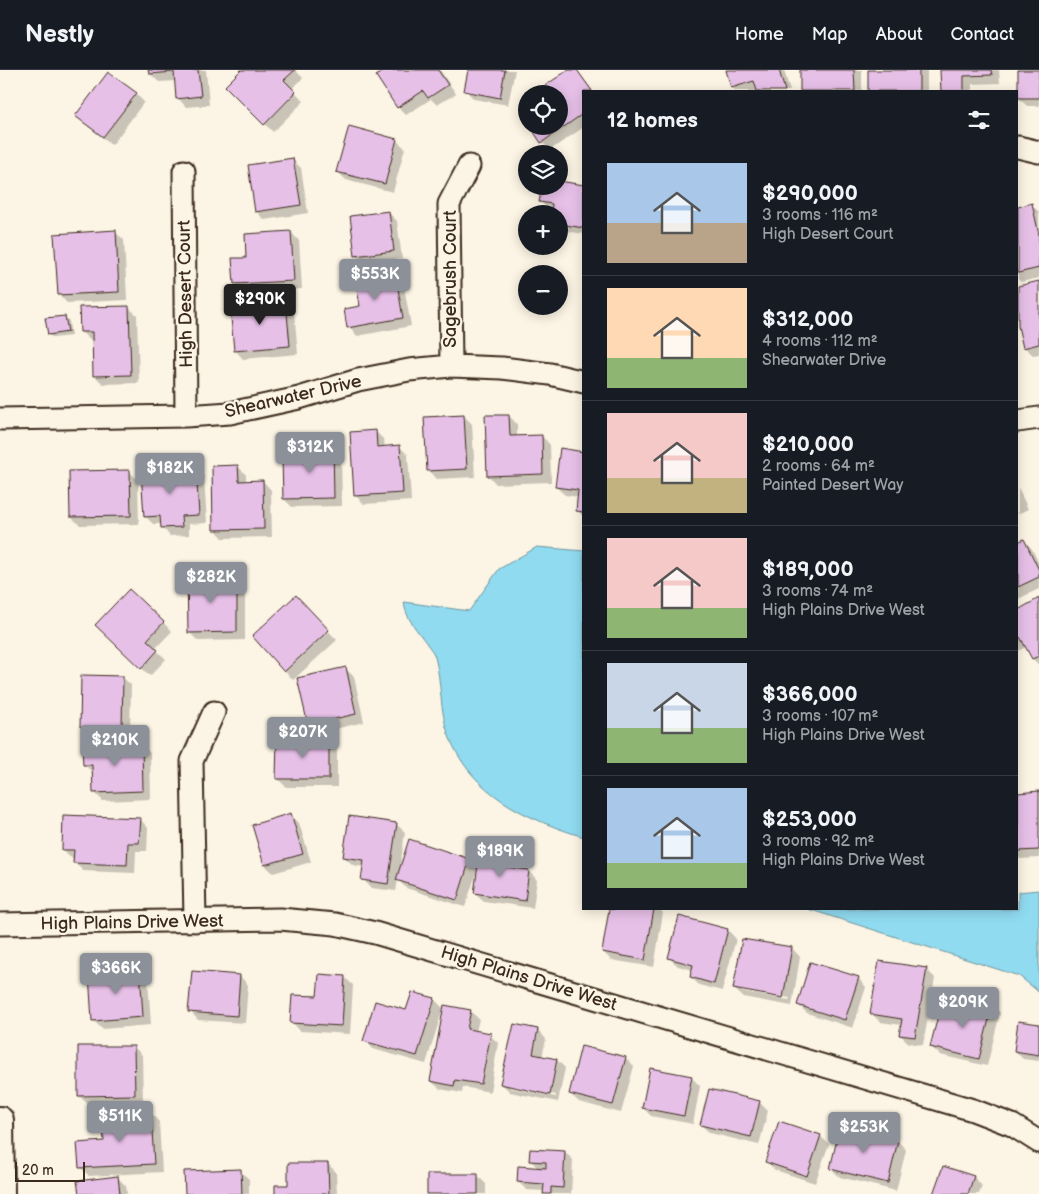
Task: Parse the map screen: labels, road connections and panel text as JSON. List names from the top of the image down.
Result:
{
  "streets": {
    "street": [
      "Sagebrush Court",
      "High Desert Court",
      "Shearwater Drive",
      "High Plains Drive West"
    ]
  },
  "crossings": [
    ["Sagebrush Court", "Shearwater Drive"],
    ["High Desert Court", "Shearwater Drive"]
  ],
  "scale_bar": "20 m",
  "page": {
    "header": "Nestly",
    "nav": [
      "Home",
      "Map",
      "About",
      "Contact"
    ],
    "map_buttons": ["+", "−"],
    "heading": "12 homes",
    "list": [
      {
        "name": "$290,000",
        "note": "3 rooms · 116 m² · High Desert Court"
      },
      {
        "name": "$312,000",
        "note": "4 rooms · 112 m² · Shearwater Drive"
      },
      {
        "name": "$210,000",
        "note": "2 rooms · 64 m² · Painted Desert Way"
      },
      {
        "name": "$189,000",
        "note": "3 rooms · 74 m² · High Plains Drive West"
      },
      {
        "name": "$366,000",
        "note": "3 rooms · 107 m² · High Plains Drive West"
      },
      {
        "name": "$253,000",
        "note": "3 rooms · 92 m² · High Plains Drive West"
      }
    ],
    "price": [
      "$553K",
      "$290K",
      "$312K",
      "$182K",
      "$282K",
      "$207K",
      "$210K",
      "$189K",
      "$366K",
      "$209K",
      "$511K",
      "$253K"
    ],
    "scale": "20 m"
  }
}
